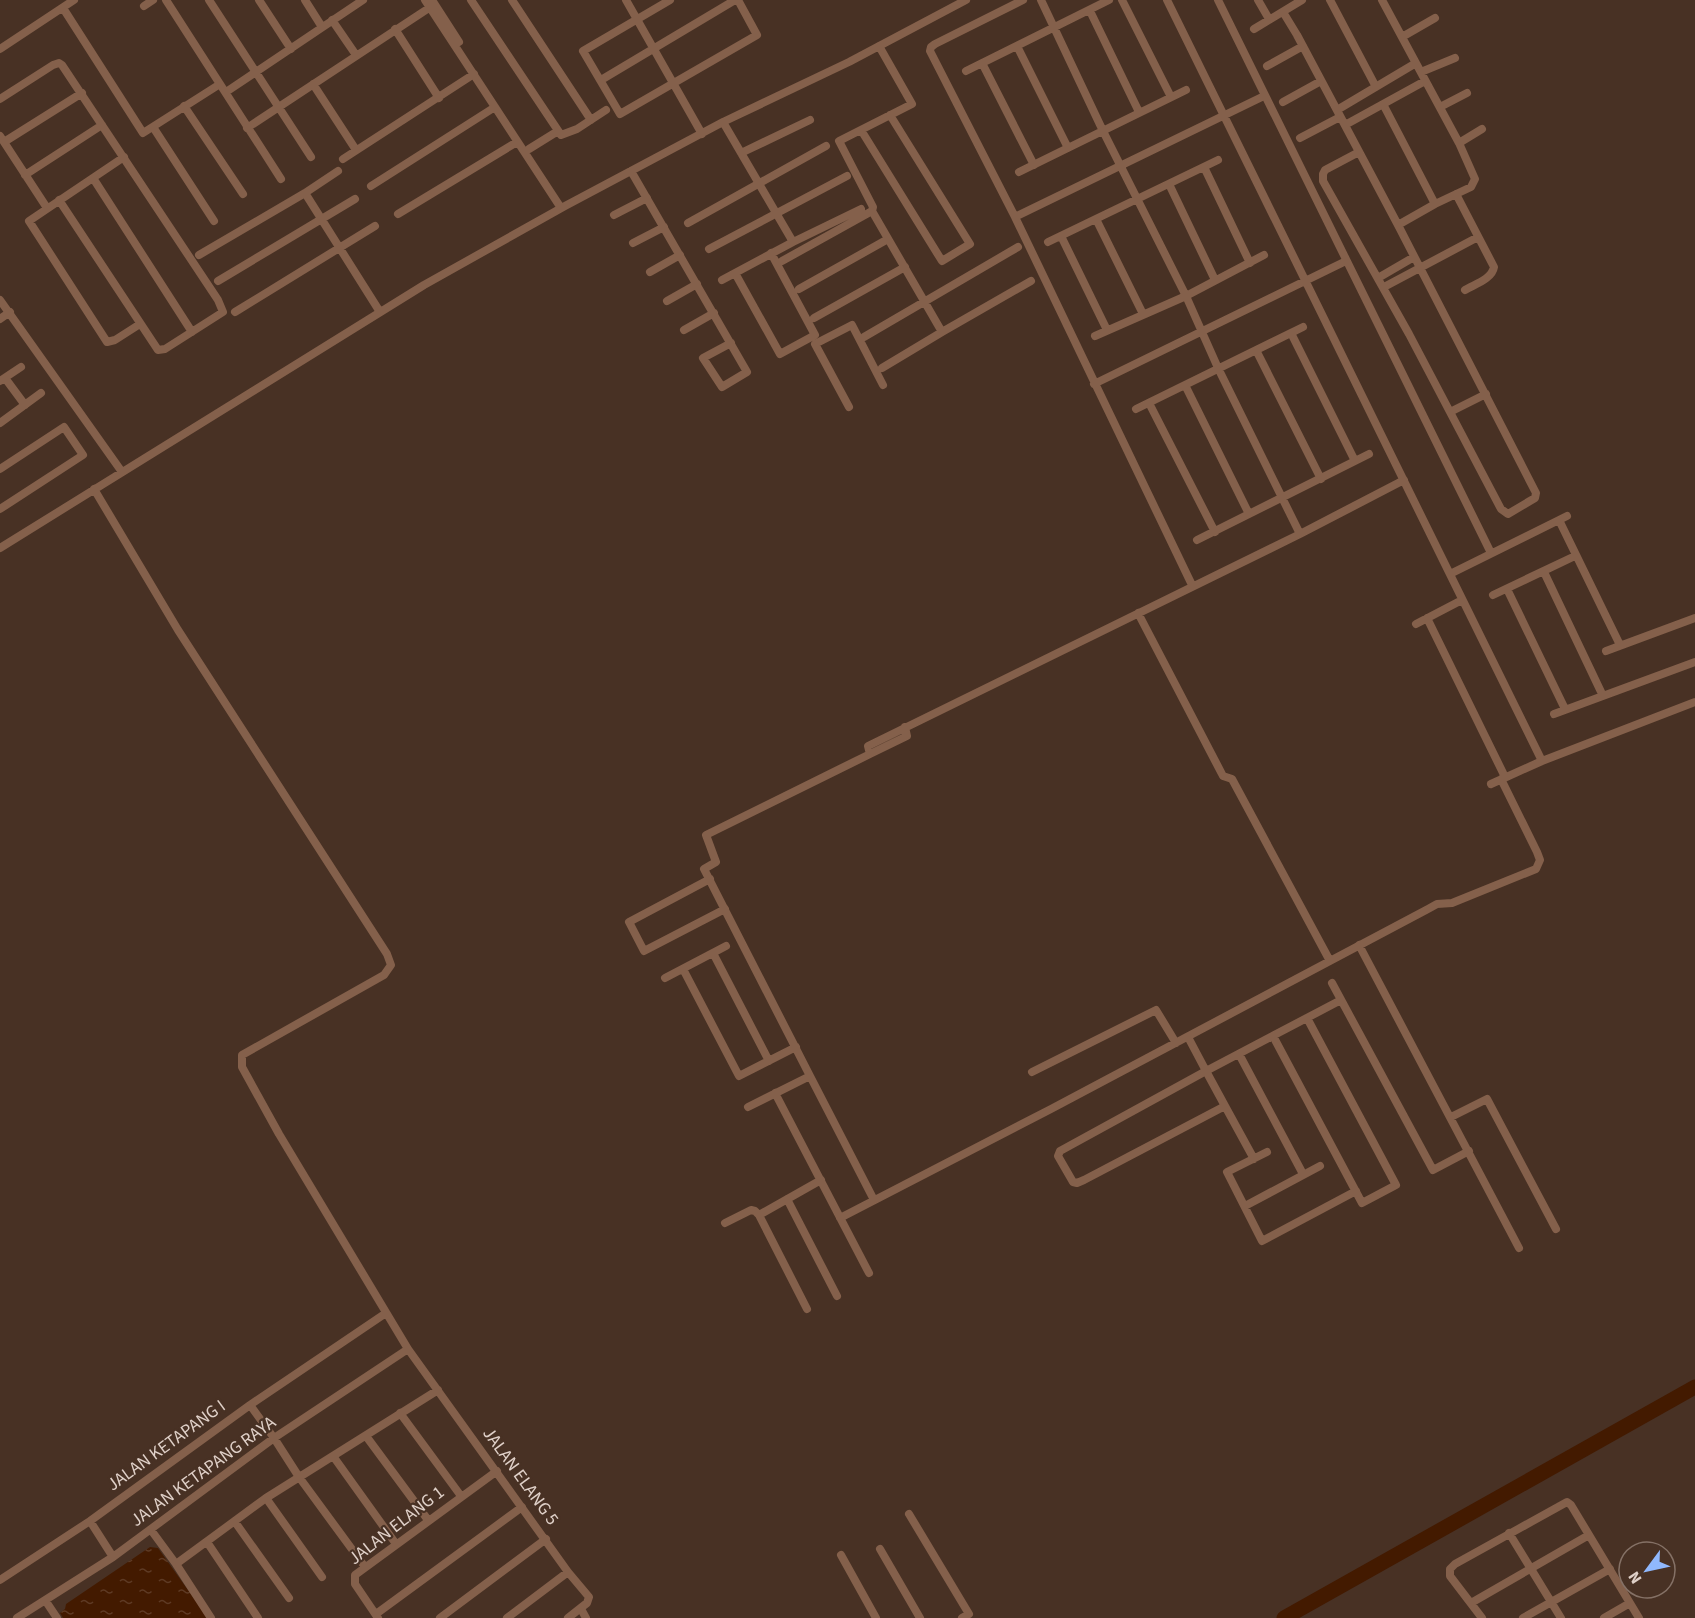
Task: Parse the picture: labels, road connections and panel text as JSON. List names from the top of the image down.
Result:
{
  "streets": {
    "street": [
      "JALAN KETAPANG I",
      "JALAN KETAPANG RAYA",
      "JALAN ELANG 5",
      "JALAN ELANG 1"
    ]
  },
  "crossings": [
    ["JALAN KETAPANG I", "JALAN KETAPANG RAYA"],
    ["JALAN KETAPANG I", "JALAN ELANG 1"],
    ["JALAN KETAPANG RAYA", "JALAN ELANG 5"],
    ["JALAN ELANG 5", "JALAN ELANG 1"]
  ],
  "north": "bottom left"
}
